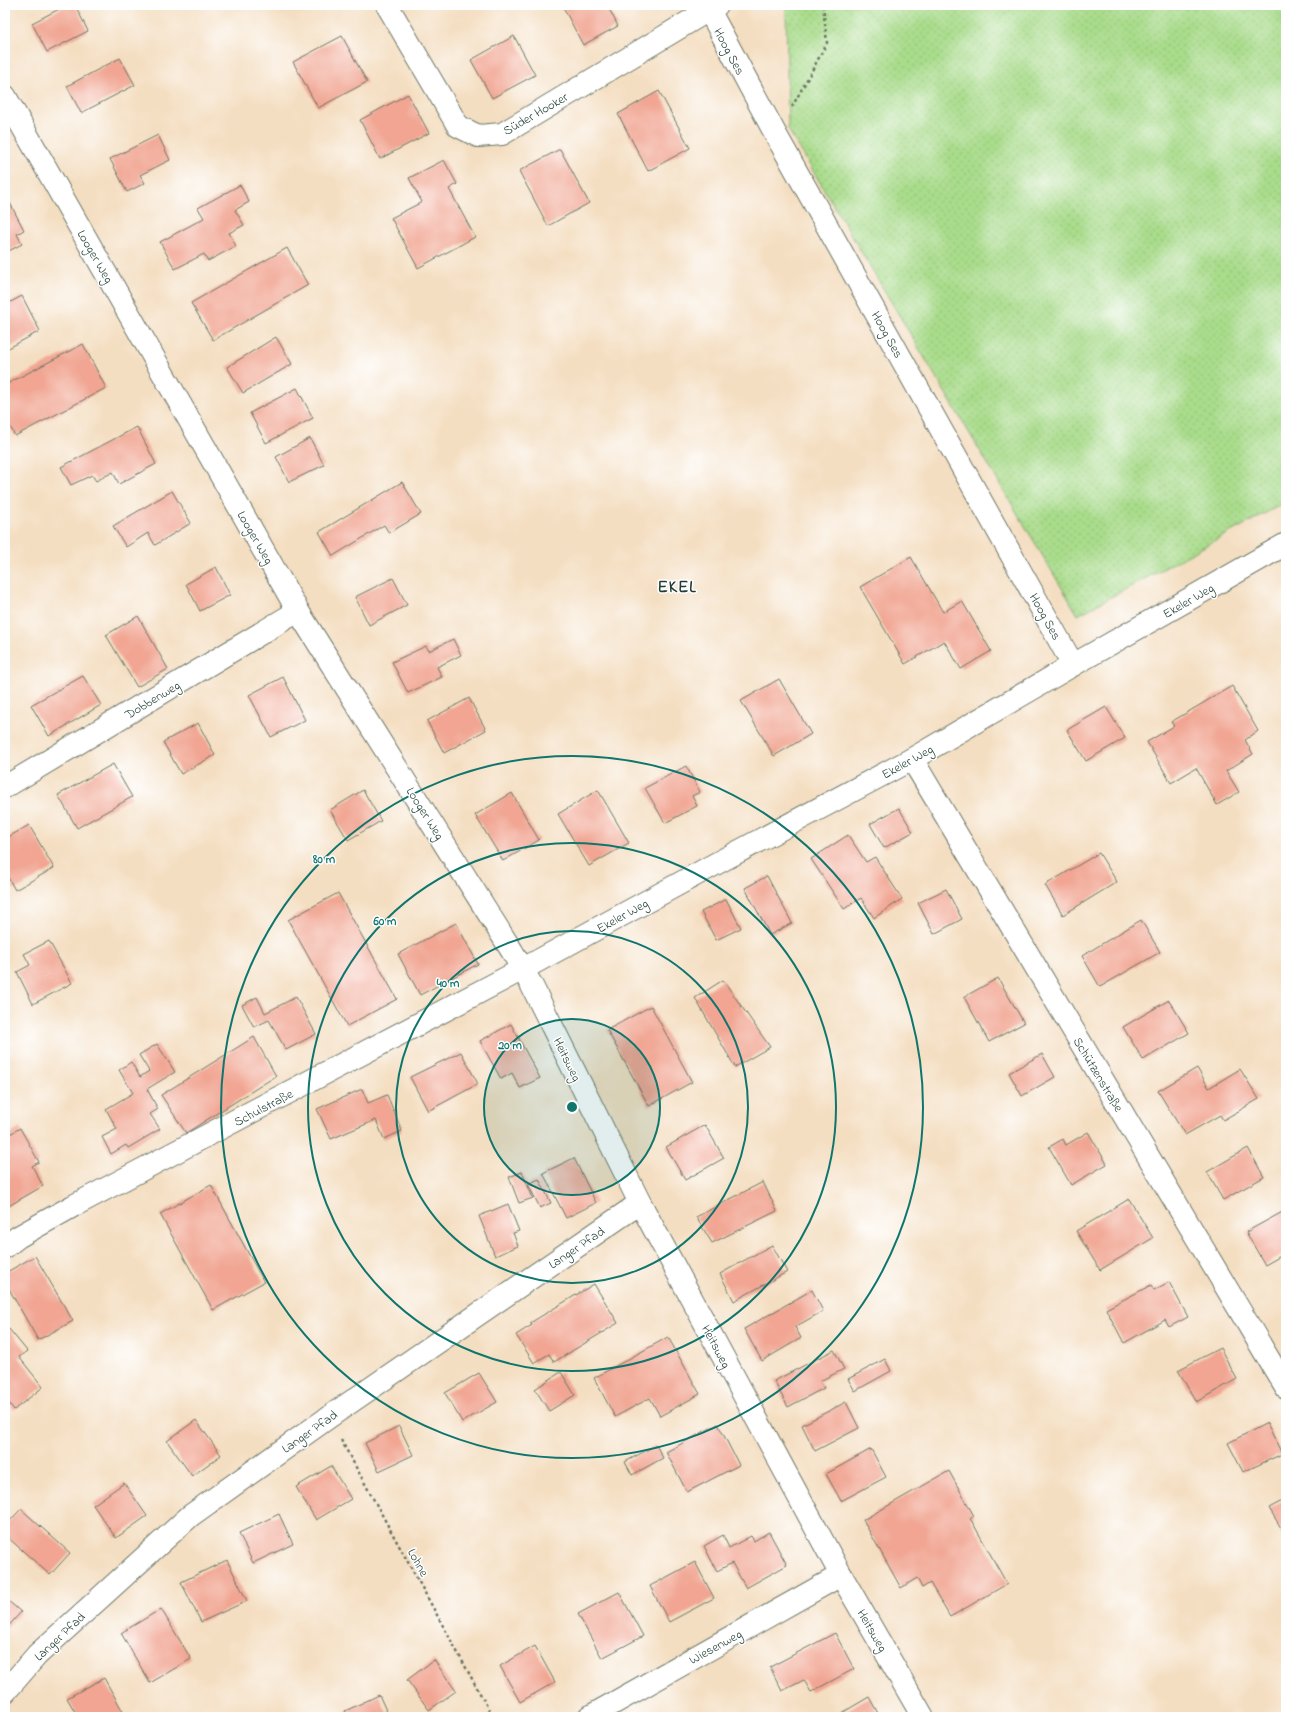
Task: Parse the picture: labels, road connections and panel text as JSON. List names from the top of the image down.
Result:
{
  "streets": {
    "street": [
      "Hoog Ses",
      "Süder Hooker",
      "Looger Weg",
      "Ekeler Weg",
      "Dobbenweg",
      "Heitsweg",
      "Schützenstraße",
      "Schulstraße",
      "Langer Pfad",
      "Wiesenweg"
    ],
    "path": ["Lohne"]
  },
  "crossings": [
    ["Hoog Ses", "Süder Hooker"],
    ["Hoog Ses", "Ekeler Weg"],
    ["Looger Weg", "Ekeler Weg"],
    ["Looger Weg", "Dobbenweg"],
    ["Looger Weg", "Heitsweg"],
    ["Looger Weg", "Schulstraße"],
    ["Ekeler Weg", "Heitsweg"],
    ["Ekeler Weg", "Schützenstraße"],
    ["Ekeler Weg", "Schulstraße"],
    ["Heitsweg", "Schulstraße"],
    ["Heitsweg", "Langer Pfad"],
    ["Heitsweg", "Wiesenweg"],
    ["Langer Pfad", "Lohne"]
  ],
  "districts": ["EKEL"],
  "rings": [
    "80 m",
    "60 m",
    "40 m",
    "20 m"
  ]
}
